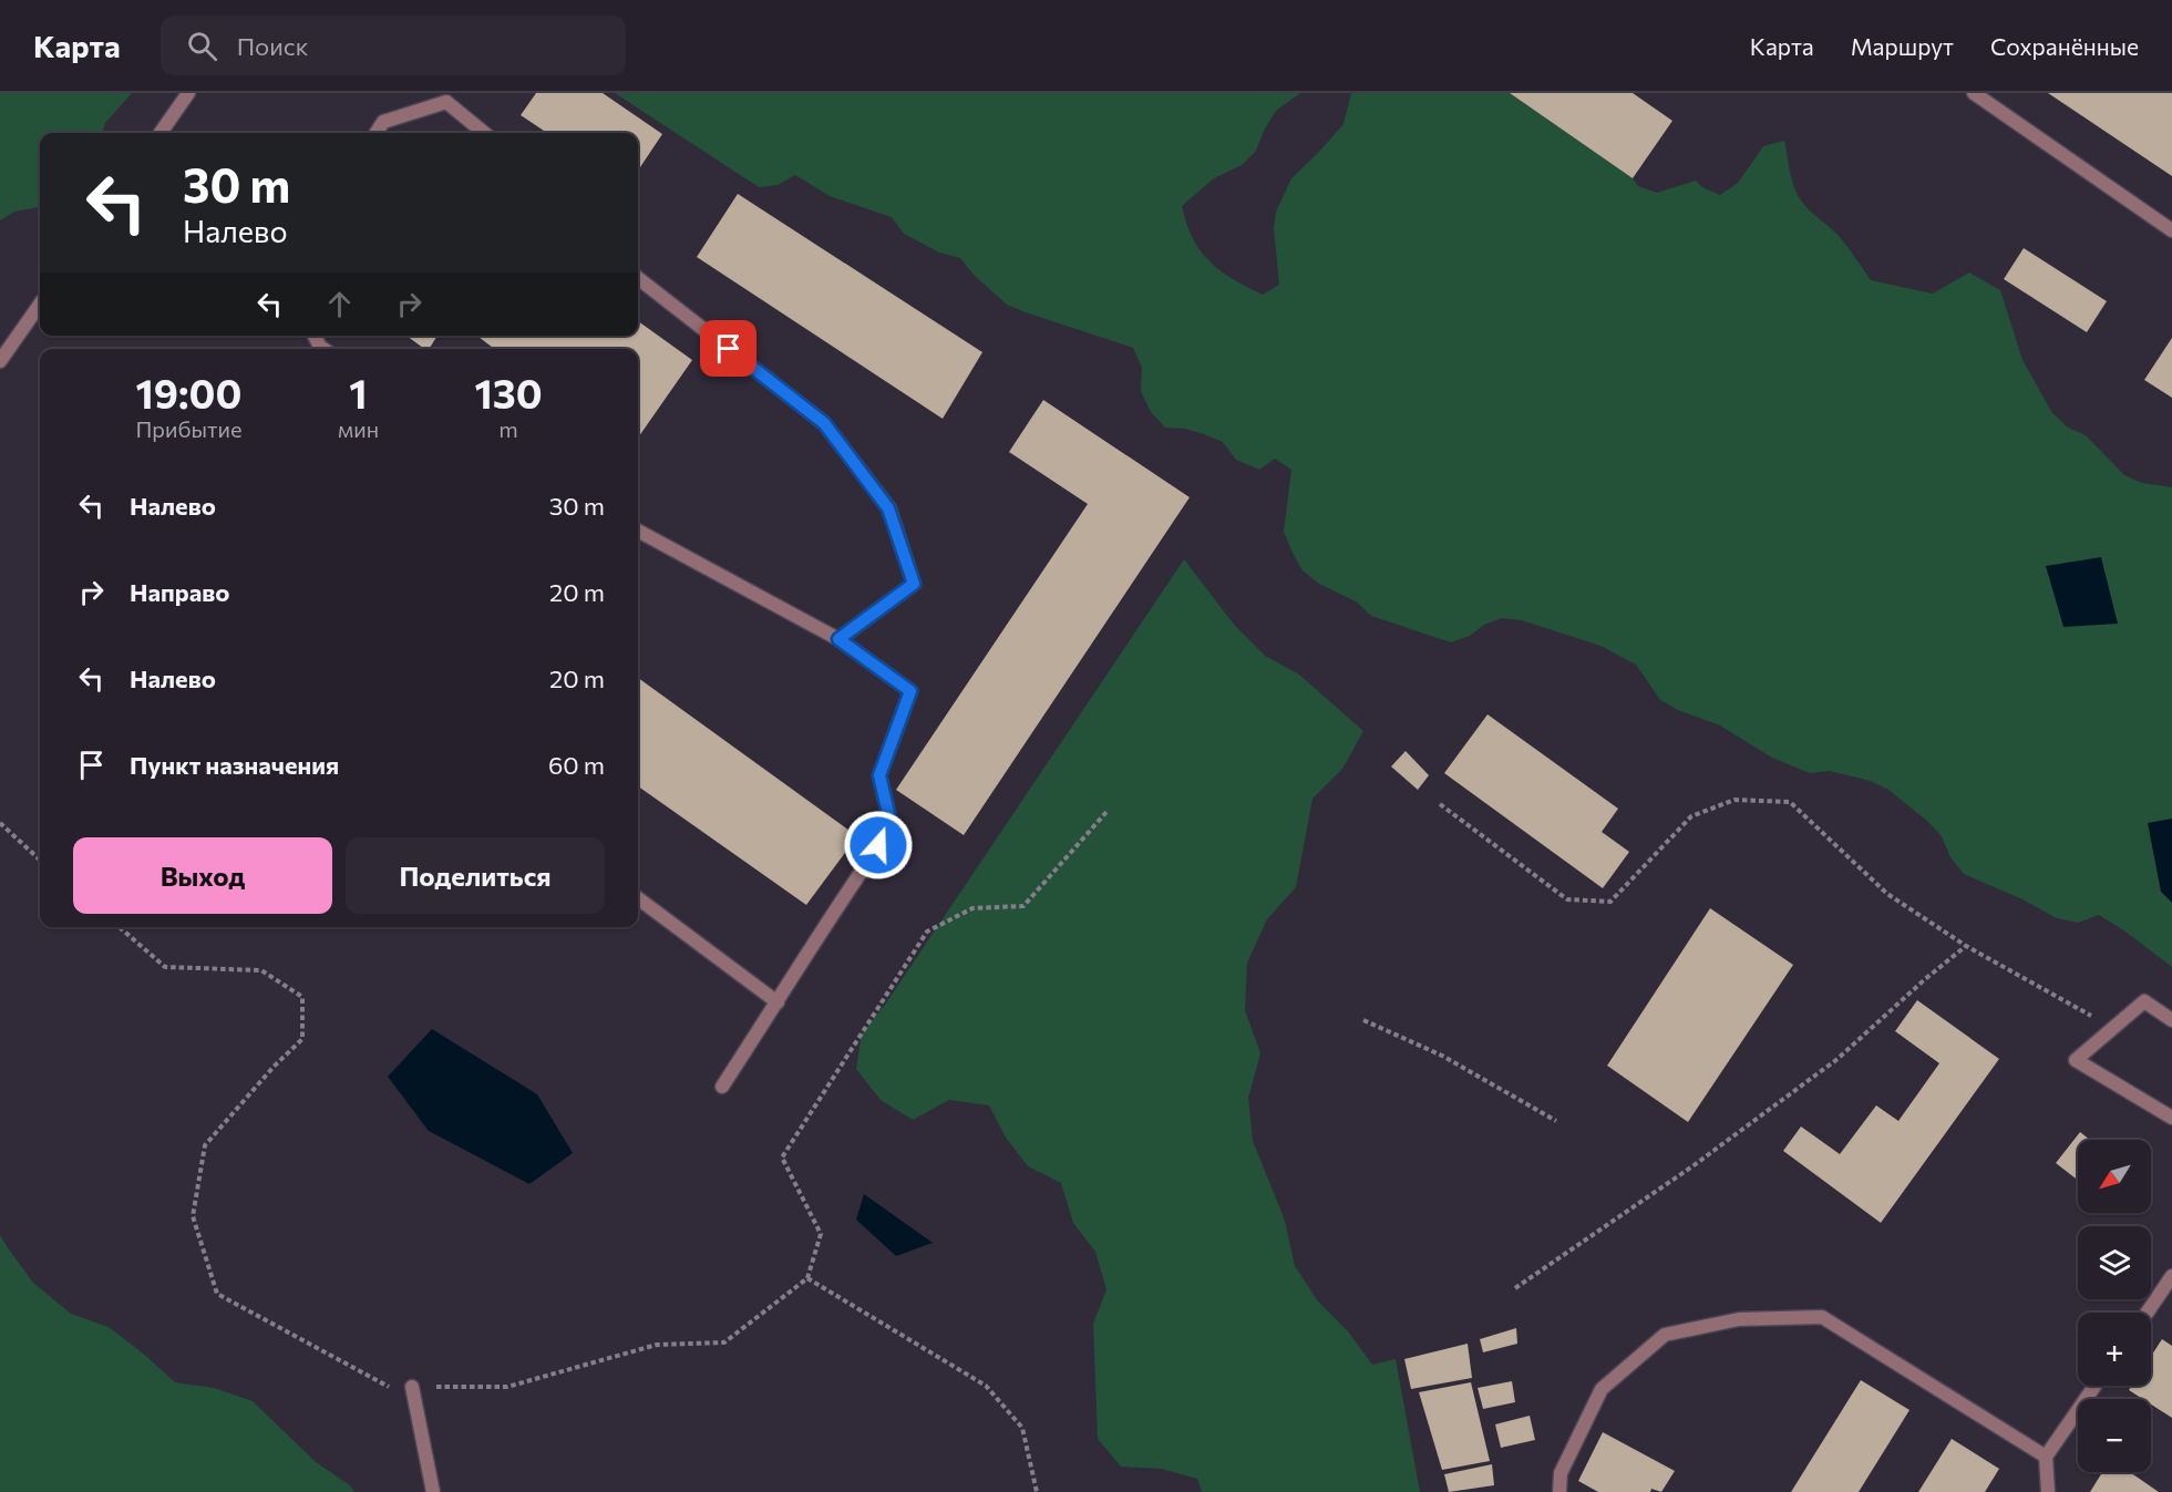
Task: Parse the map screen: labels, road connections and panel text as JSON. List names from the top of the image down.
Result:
{
  "north": "bottom left",
  "page": {
    "header": "Карта",
    "search": "Поиск",
    "nav": ["Карта", "Маршрут", "Сохранённые"],
    "turn": ["30 m", "Налево"],
    "eta": [
      "19:00",
      "Прибытие",
      "1",
      "мин",
      "130",
      "m"
    ],
    "list": [
      {
        "name": "Налево",
        "value": "30 m"
      },
      {
        "name": "Направо",
        "value": "20 m"
      },
      {
        "name": "Налево",
        "value": "20 m"
      },
      {
        "name": "Пункт назначения",
        "value": "60 m"
      }
    ],
    "buttons": ["Выход", "Поделиться"],
    "map_buttons": ["+", "−"]
  }
}
